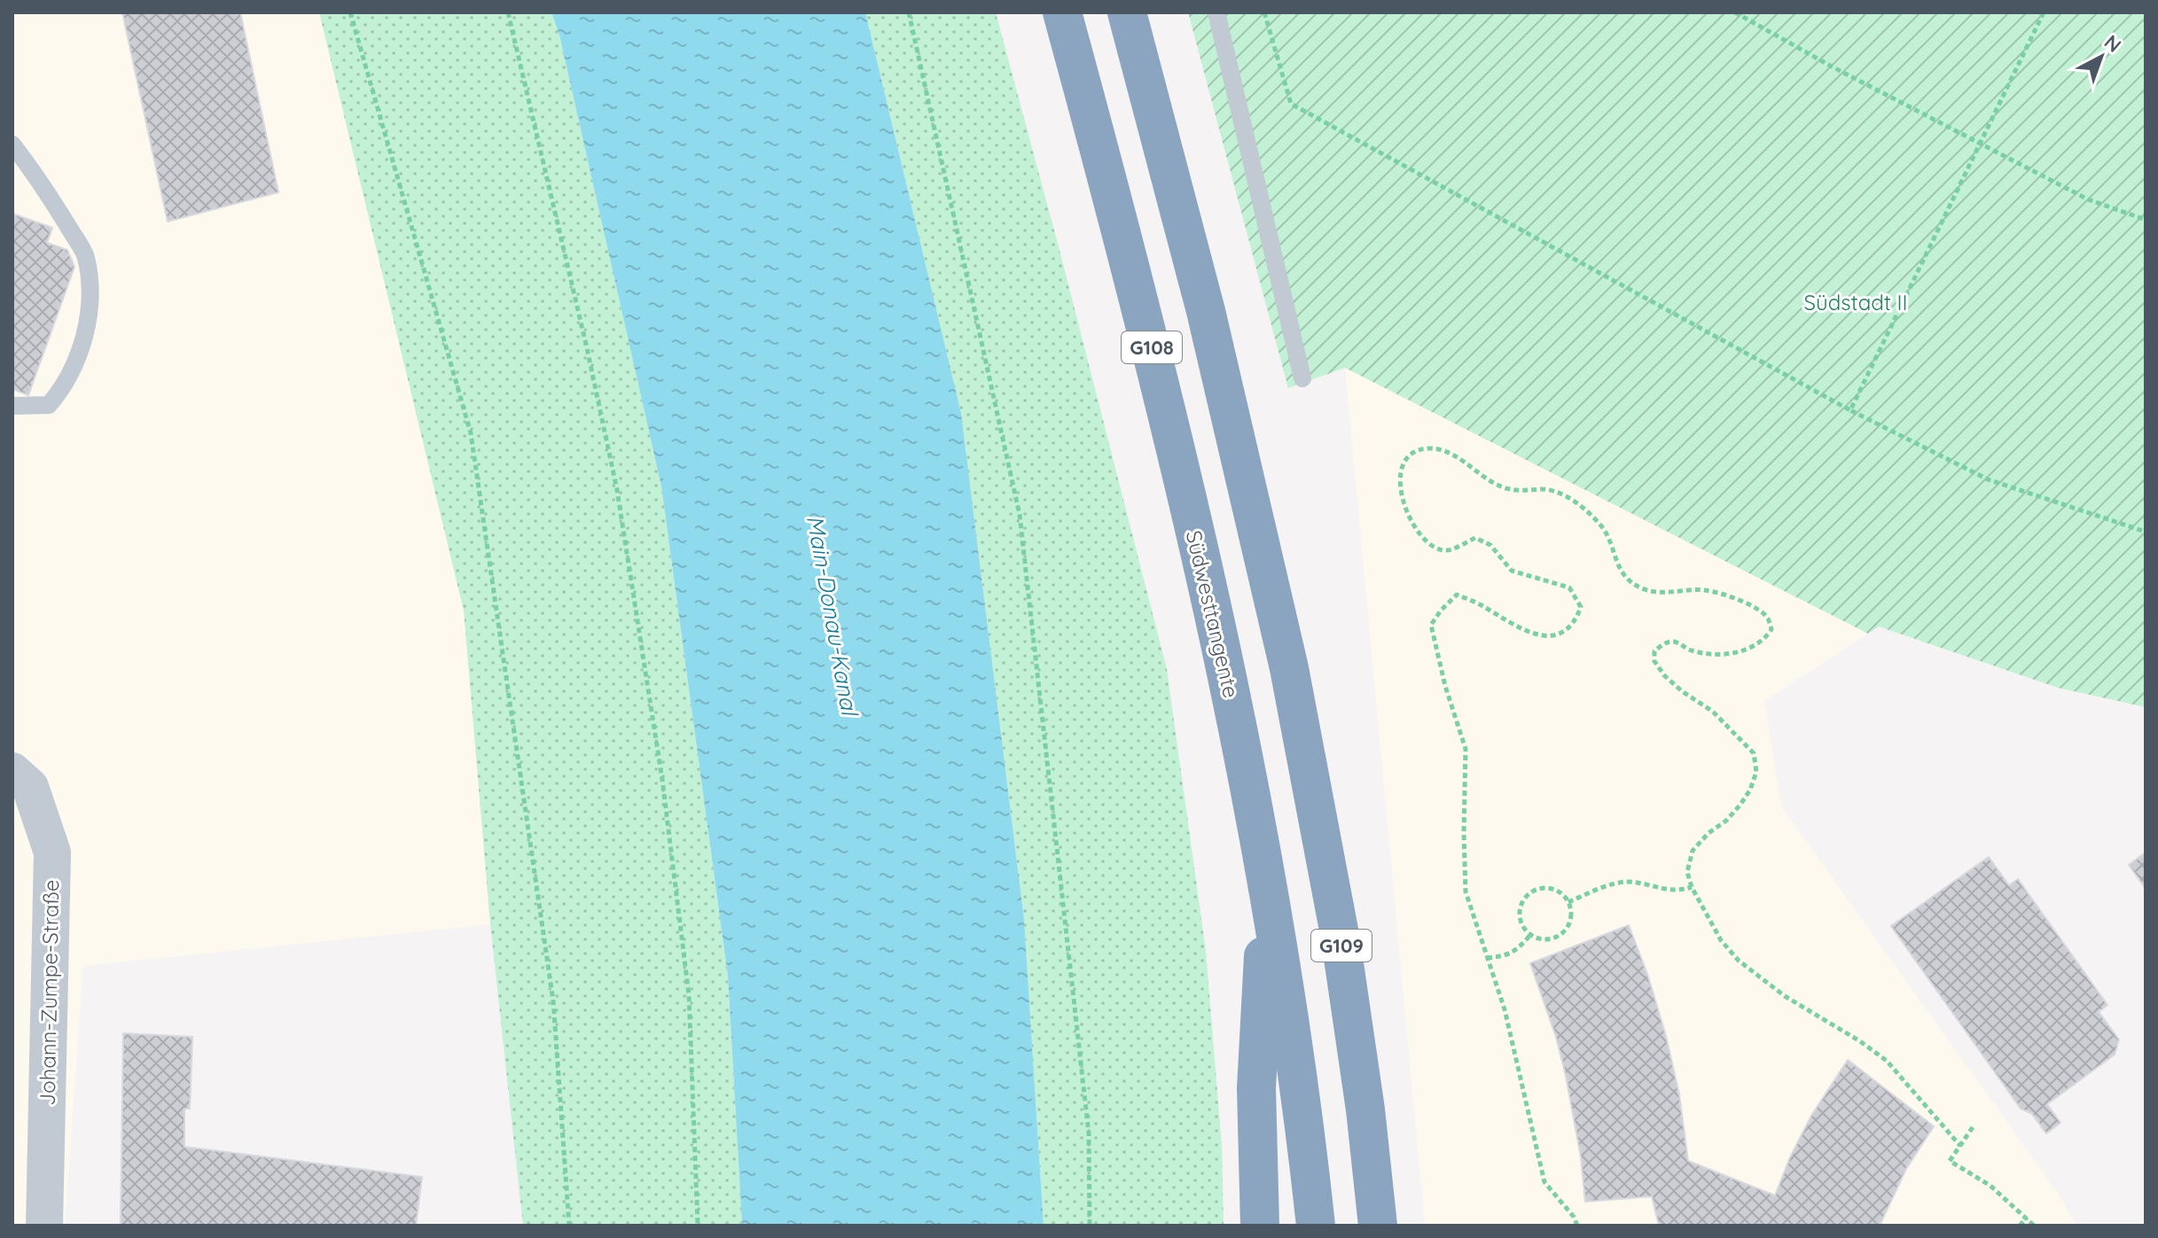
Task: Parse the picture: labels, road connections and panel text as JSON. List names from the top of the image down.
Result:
{
  "streets": {
    "highway": ["G108", "Südwesttangente", "G109"],
    "street": ["Johann-Zumpe-Straße"]
  },
  "crossings": [
    ["G108", "G109"]
  ],
  "water": ["Main-Donau-Kanal"],
  "parks": ["Südstadt II"],
  "north": "top right"
}
